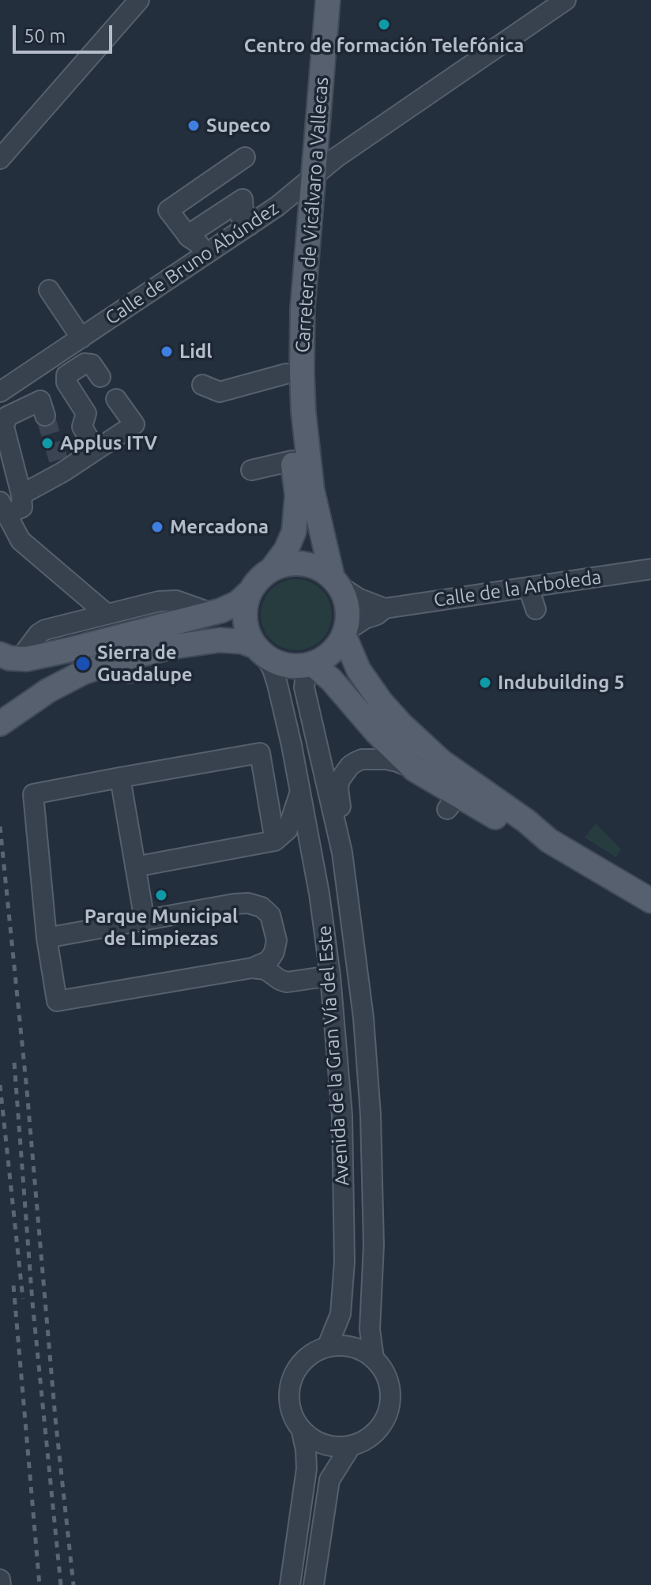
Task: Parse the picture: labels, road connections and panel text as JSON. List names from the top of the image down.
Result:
{
  "streets": {
    "main road": ["Carretera de Vicálvaro a Vallecas"],
    "street": ["Calle de Bruno Abúndez", "Calle de la Arboleda", "Avenida de la Gran Vía del Este"]
  },
  "crossings": [
    ["Carretera de Vicálvaro a Vallecas", "Calle de Bruno Abúndez"],
    ["Carretera de Vicálvaro a Vallecas", "Calle de la Arboleda"],
    ["Carretera de Vicálvaro a Vallecas", "Avenida de la Gran Vía del Este"],
    ["Calle de la Arboleda", "Avenida de la Gran Vía del Este"]
  ],
  "places": [
    "Centro de formación Telefónica",
    "Supeco",
    "Lidl",
    "Applus ITV",
    "Mercadona",
    "Sierra de Guadalupe",
    "Indubuilding 5",
    "Parque Municipal de Limpiezas"
  ],
  "scale_bar": "50 m"
}
